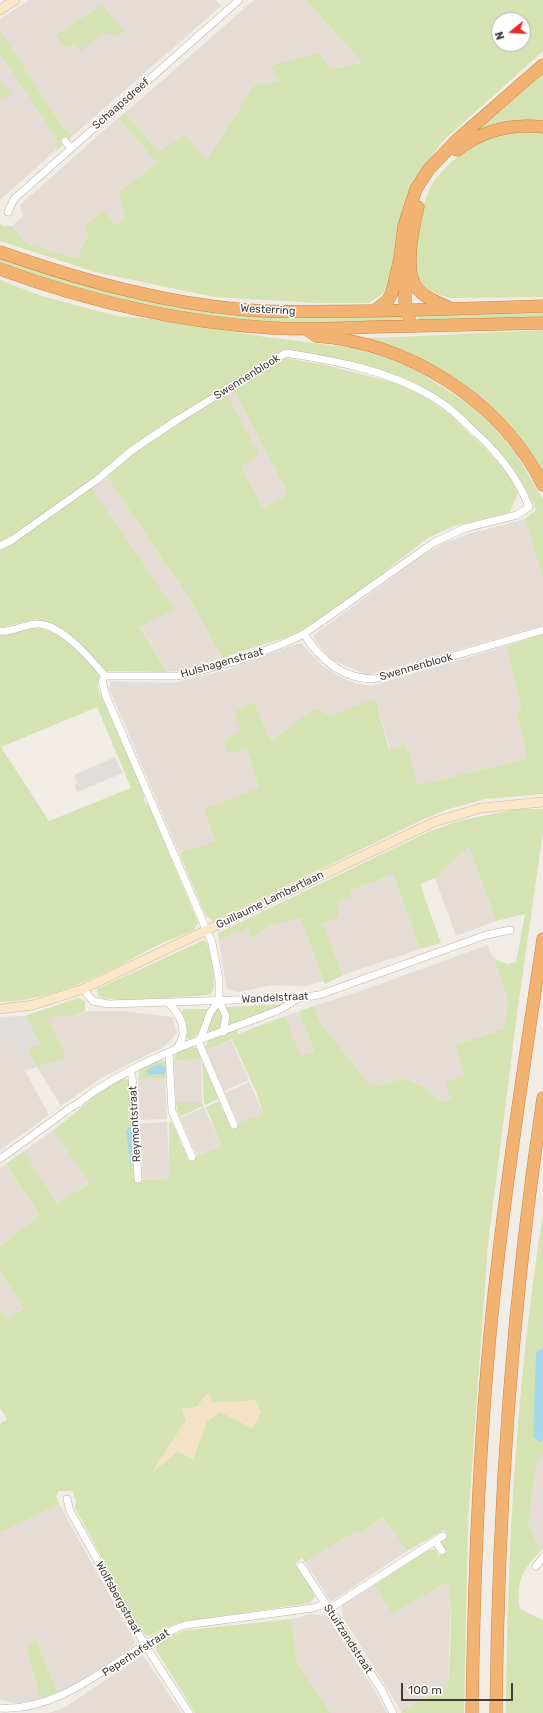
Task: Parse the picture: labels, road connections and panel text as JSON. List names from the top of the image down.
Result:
{
  "streets": {
    "highway": ["Westerring"],
    "street": [
      "Schaapsdreef",
      "Swennenblook",
      "Hulshagenstraat",
      "Guillaume Lambertlaan",
      "Wandelstraat",
      "Reymontstraat",
      "Wolfsbergstraat",
      "Stuifzandstraat",
      "Peperhofstraat"
    ]
  },
  "crossings": [
    ["Swennenblook", "Hulshagenstraat"],
    ["Guillaume Lambertlaan", "Wandelstraat"],
    ["Wolfsbergstraat", "Peperhofstraat"],
    ["Stuifzandstraat", "Peperhofstraat"]
  ],
  "scale_bar": "100 m",
  "north": "left"
}
